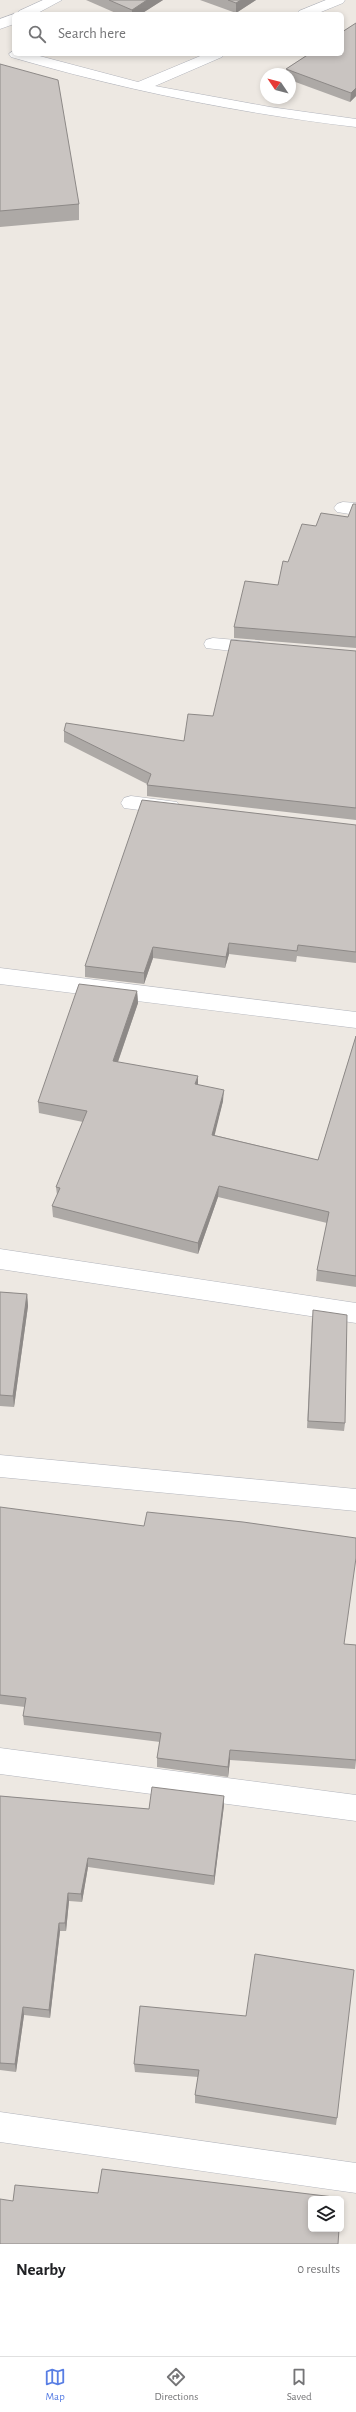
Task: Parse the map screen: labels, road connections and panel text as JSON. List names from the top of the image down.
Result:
{
  "north": "top left",
  "page": {
    "search": "Search here",
    "heading": ["Nearby", "0 results"],
    "nav": ["Map", "Directions", "Saved"]
  }
}
